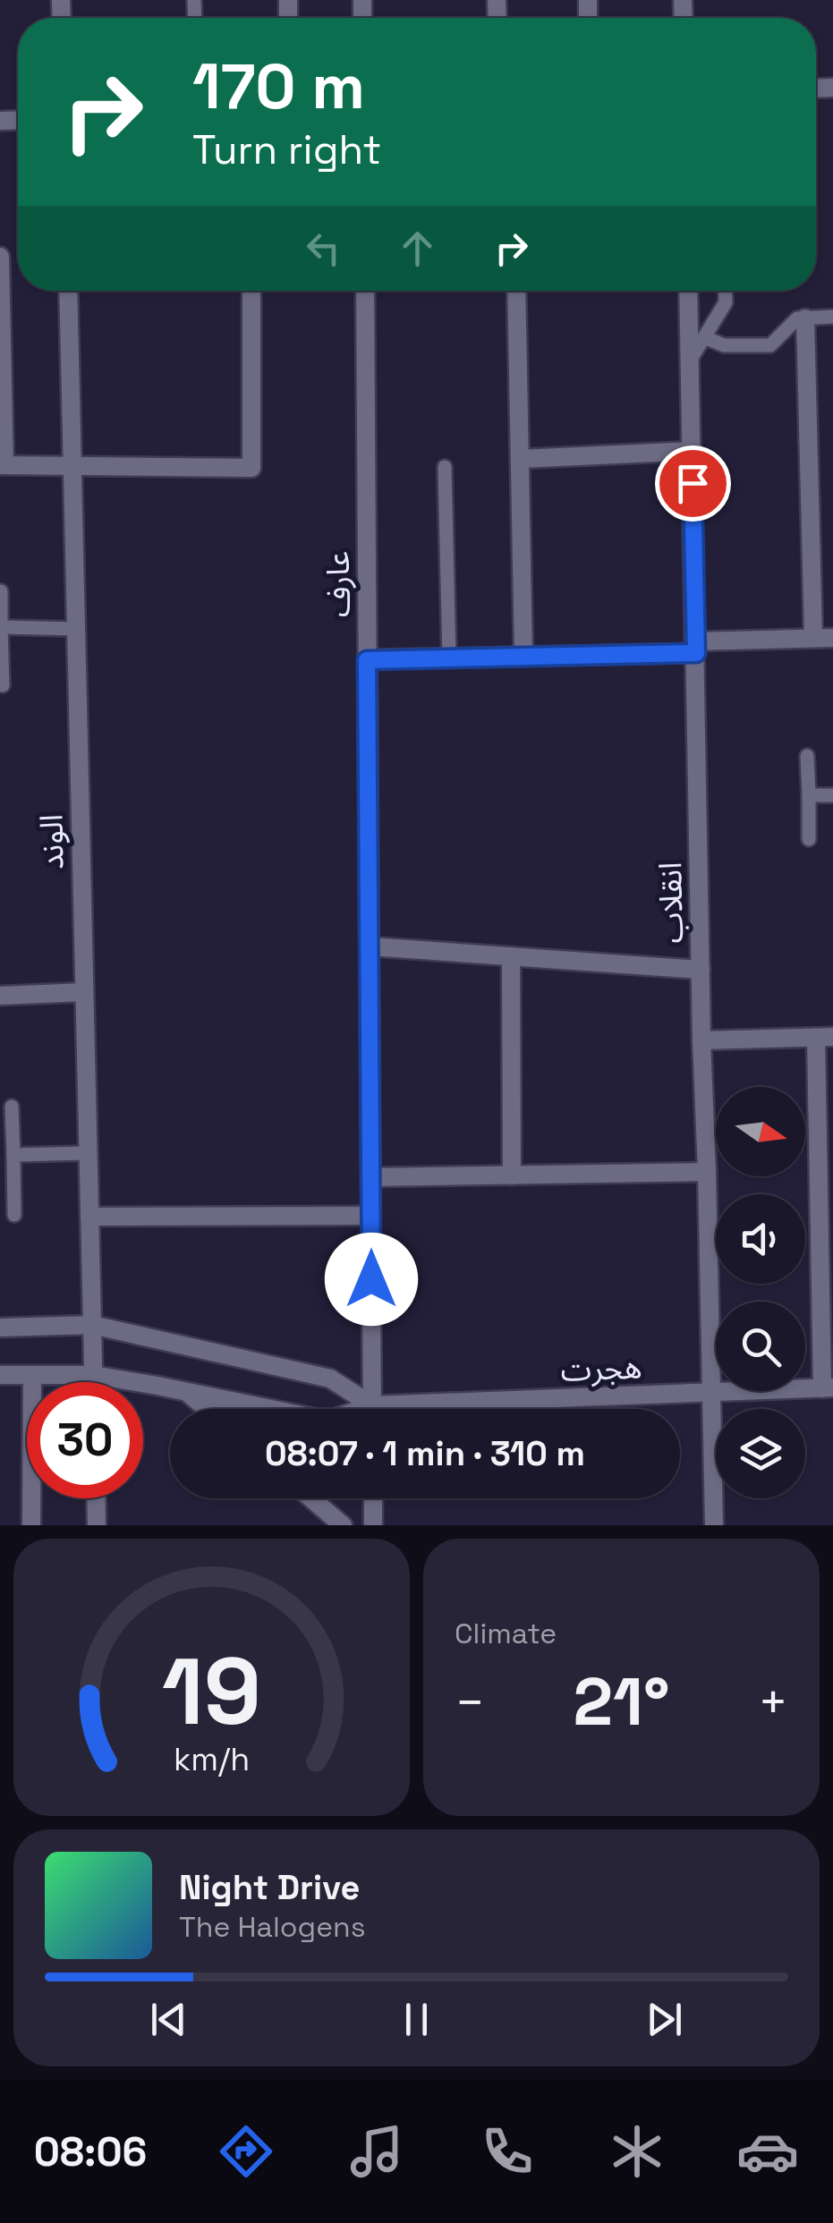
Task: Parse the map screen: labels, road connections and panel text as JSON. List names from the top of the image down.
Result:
{
  "streets": {
    "street": [
      "عارف",
      "الوند",
      "انقلاب",
      "هجرت"
    ]
  },
  "crossings": [
    ["الوند", "هجرت"],
    ["انقلاب", "هجرت"]
  ],
  "north": "right",
  "page": {
    "turn": ["170 m", "Turn right"],
    "limit": "30",
    "trip": "08:07 · 1 min · 310 m",
    "tile": "Climate",
    "heat": ["−", "21°", "+"],
    "song": ["Night Drive", "The Halogens"],
    "tabs": "08:06",
    "gauge": ["19", "km/h"]
  }
}
